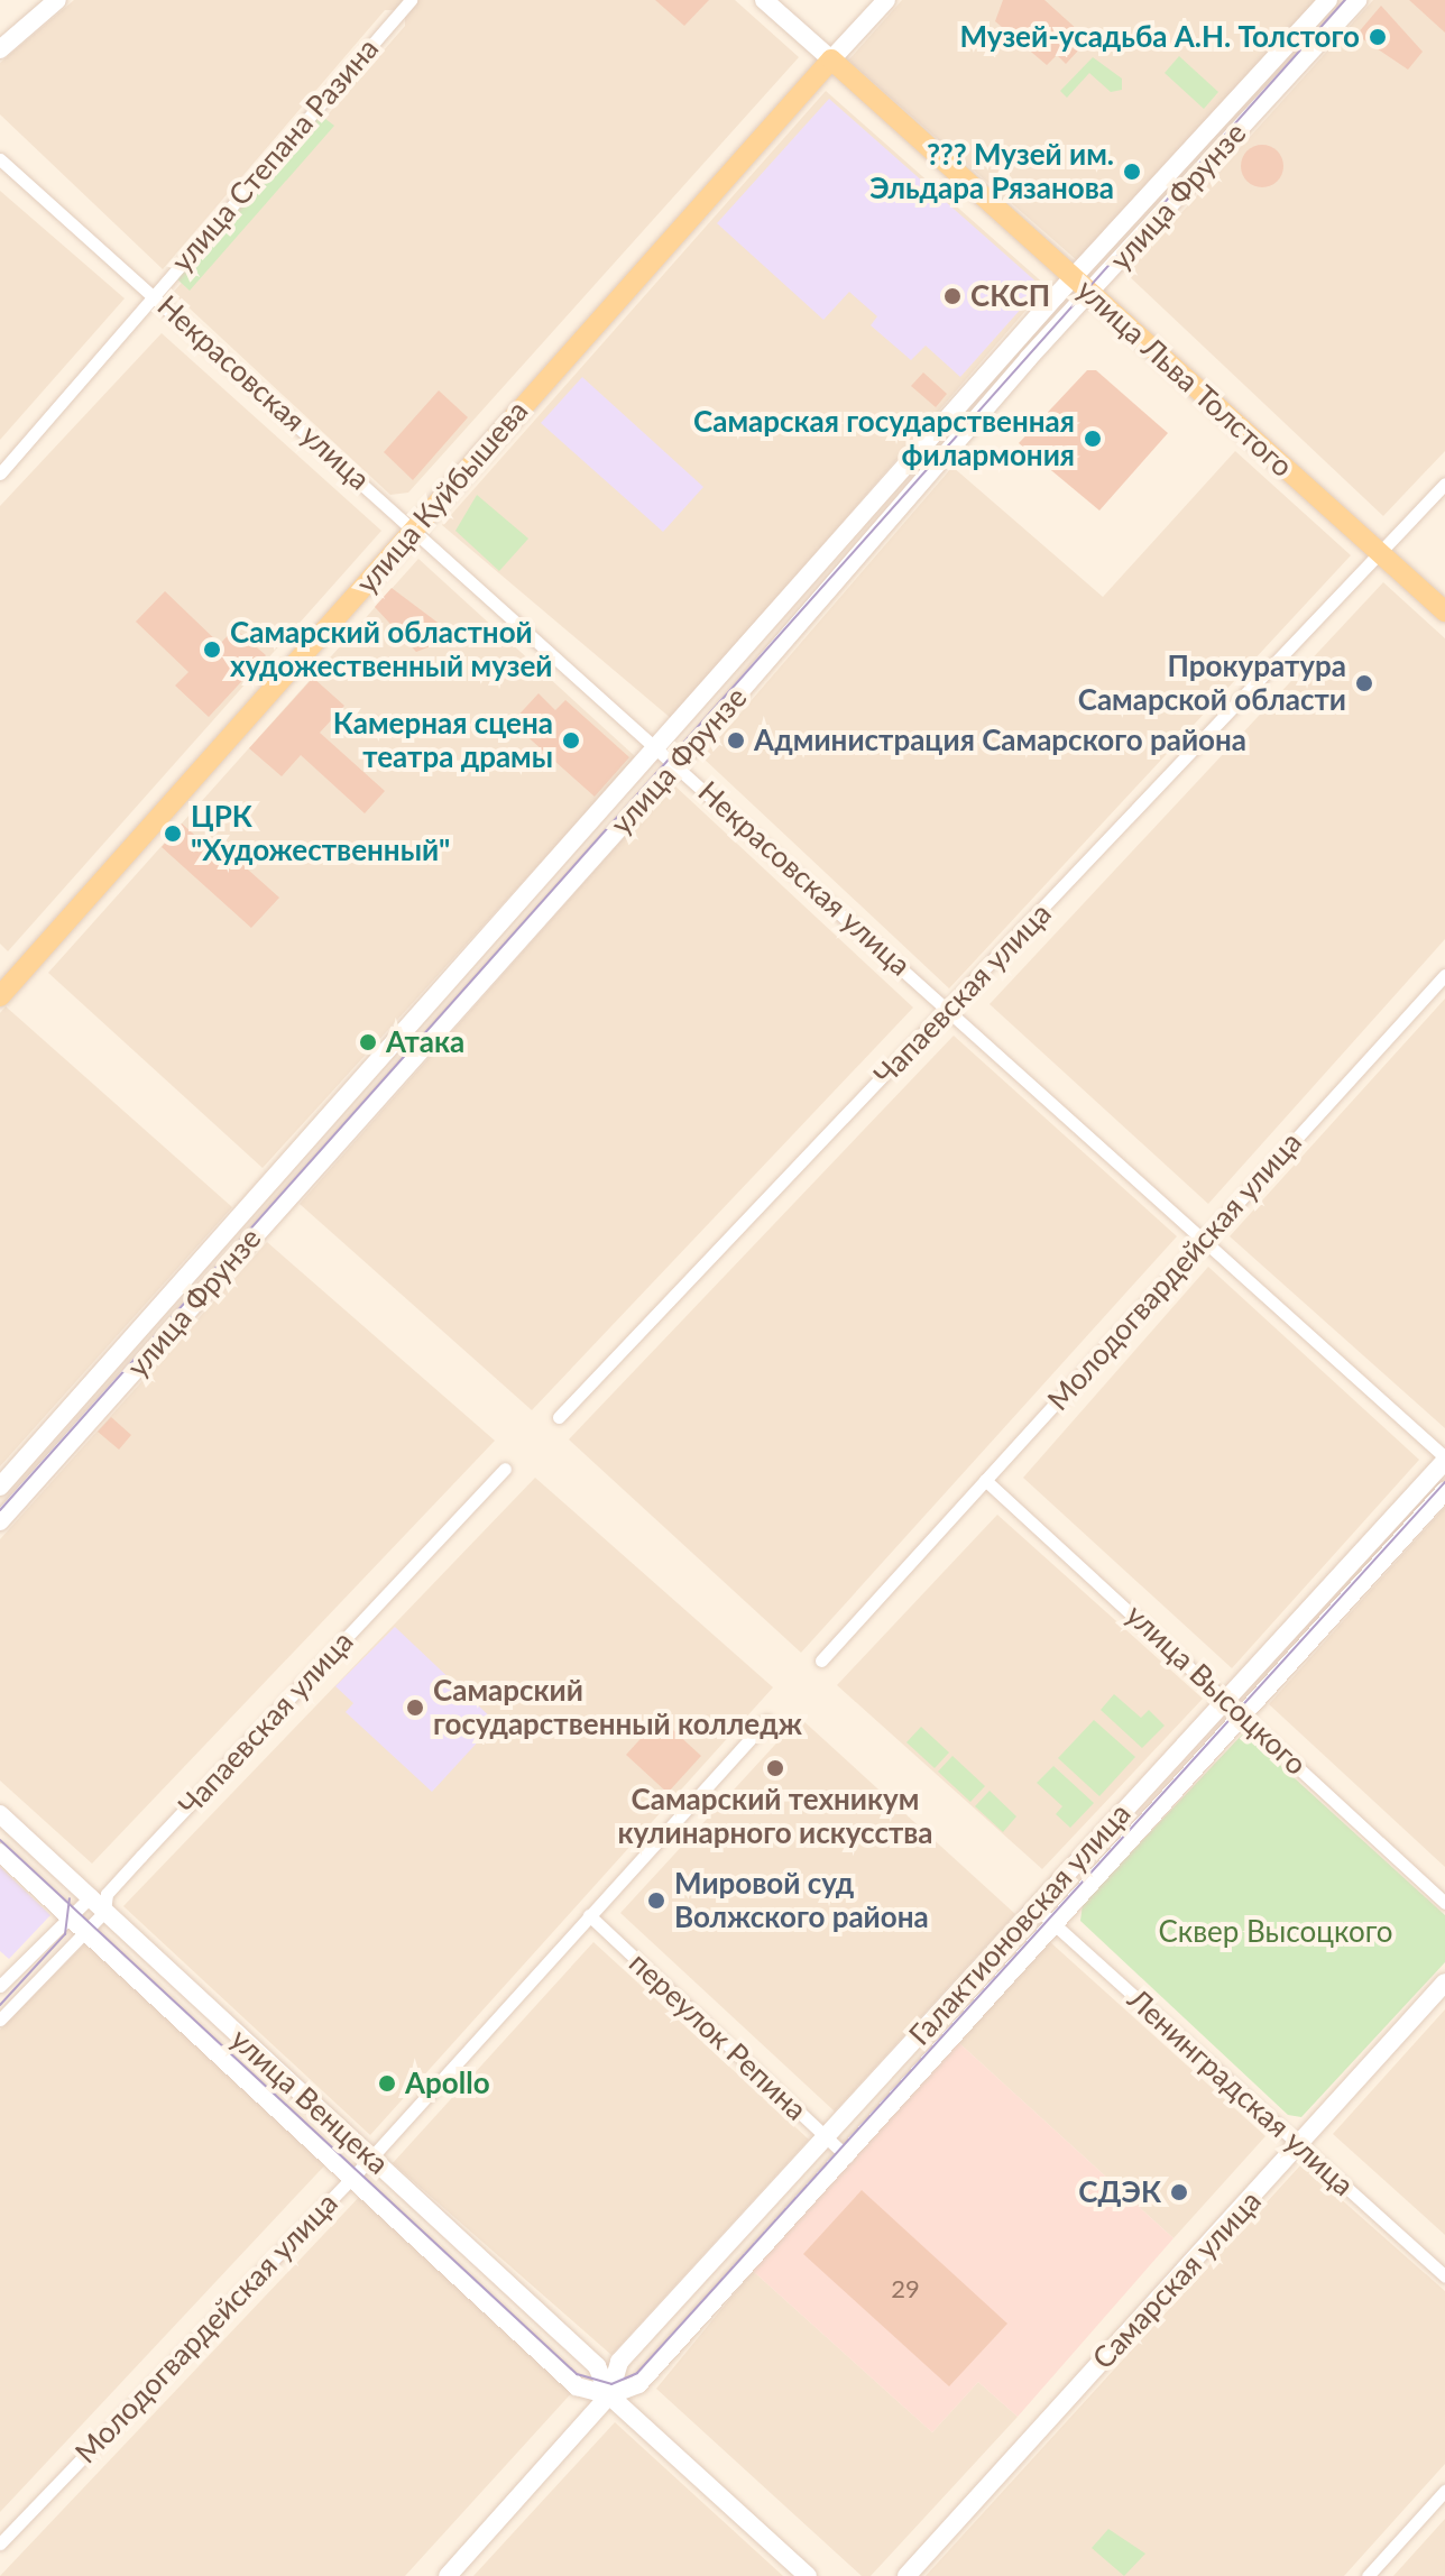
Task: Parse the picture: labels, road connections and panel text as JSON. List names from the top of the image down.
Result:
{
  "streets": {
    "main road": [
      "улица Фрунзе",
      "улица Льва Толстого",
      "улица Куйбышева",
      "Галактионовская улица",
      "улица Венцека",
      "Самарская улица"
    ],
    "street": [
      "улица Степана Разина",
      "Некрасовская улица",
      "Чапаевская улица",
      "Молодогвардейская улица",
      "улица Высоцкого",
      "переулок Репина",
      "Ленинградская улица"
    ]
  },
  "crossings": [
    ["улица Степана Разина", "Некрасовская улица"],
    ["улица Фрунзе", "улица Льва Толстого"],
    ["улица Фрунзе", "Некрасовская улица"],
    ["улица Льва Толстого", "улица Куйбышева"],
    ["улица Льва Толстого", "Чапаевская улица"],
    ["Некрасовская улица", "улица Куйбышева"],
    ["Некрасовская улица", "Чапаевская улица"],
    ["Некрасовская улица", "Молодогвардейская улица"],
    ["Некрасовская улица", "Галактионовская улица"],
    ["Чапаевская улица", "улица Венцека"],
    ["Молодогвардейская улица", "улица Высоцкого"],
    ["Молодогвардейская улица", "переулок Репина"],
    ["Молодогвардейская улица", "улица Венцека"],
    ["улица Высоцкого", "Галактионовская улица"],
    ["Галактионовская улица", "переулок Репина"],
    ["Галактионовская улица", "Ленинградская улица"],
    ["Галактионовская улица", "улица Венцека"],
    ["Ленинградская улица", "Самарская улица"]
  ],
  "parks": ["Сквер Высоцкого"],
  "places": [
    "Музей-усадьба А.Н. Толстого",
    "??? Музей им. Эльдара Рязанова",
    "СКСП",
    "Самарская государственная филармония",
    "Самарский областной художественный музей",
    "Прокуратура Самарской области",
    "Камерная сцена театра драмы",
    "Администрация Самарского района",
    "ЦРК \"Художественный\"",
    "Атака",
    "Самарский государственный колледж",
    "Самарский техникум кулинарного искусства",
    "Мировой суд Волжского района",
    "Apollo",
    "СДЭК"
  ],
  "house_numbers": ["29"]
}
